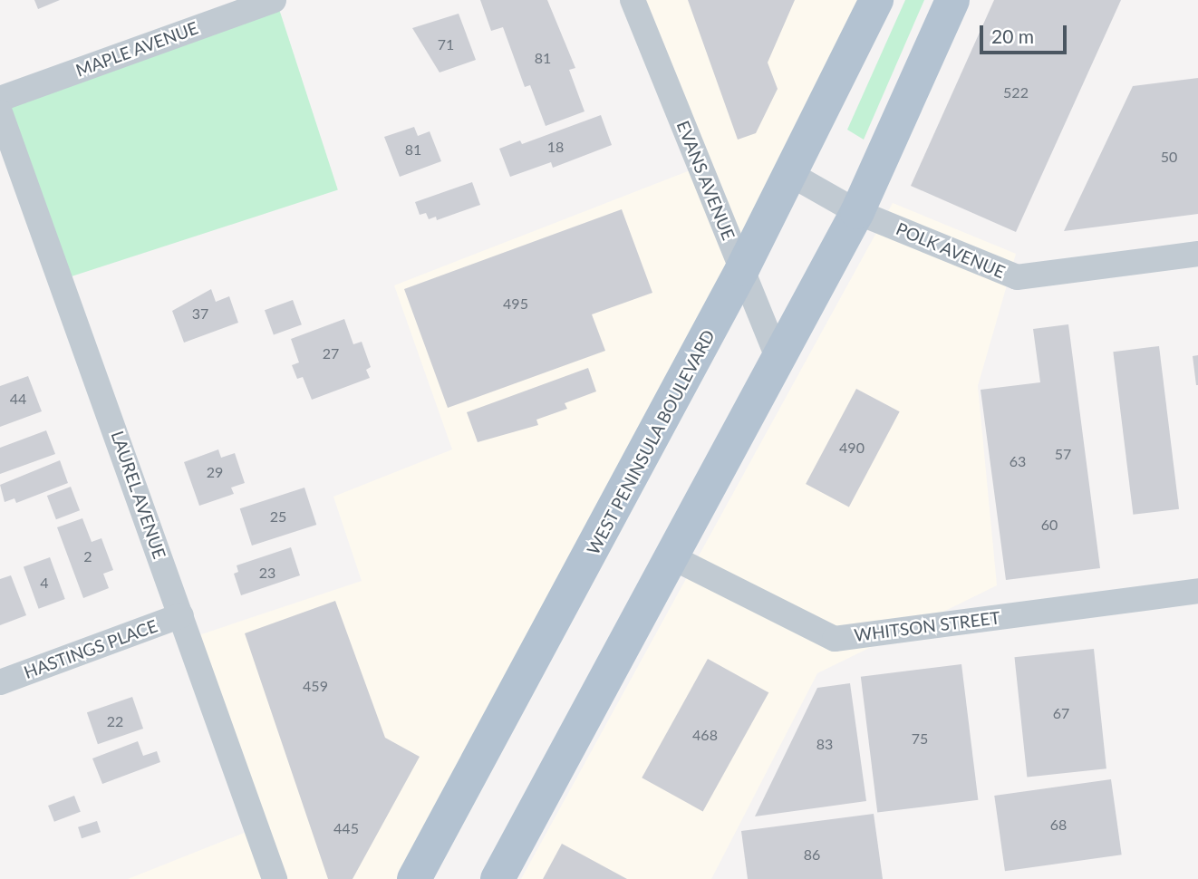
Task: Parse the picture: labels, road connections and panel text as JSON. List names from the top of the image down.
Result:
{
  "streets": {
    "main road": ["WEST PENINSULA BOULEVARD"],
    "street": [
      "MAPLE AVENUE",
      "EVANS AVENUE",
      "POLK AVENUE",
      "LAUREL AVENUE",
      "WHITSON STREET",
      "HASTINGS PLACE"
    ]
  },
  "crossings": [
    ["EVANS AVENUE", "WEST PENINSULA BOULEVARD"],
    ["POLK AVENUE", "WEST PENINSULA BOULEVARD"],
    ["LAUREL AVENUE", "HASTINGS PLACE"]
  ],
  "house_numbers": [
    "71",
    "81",
    "522",
    "18",
    "81",
    "50",
    "495",
    "37",
    "27",
    "44",
    "490",
    "57",
    "63",
    "29",
    "25",
    "60",
    "2",
    "23",
    "4",
    "459",
    "67",
    "22",
    "468",
    "75",
    "83",
    "68",
    "445",
    "86"
  ],
  "scale_bar": "20 m"
}
